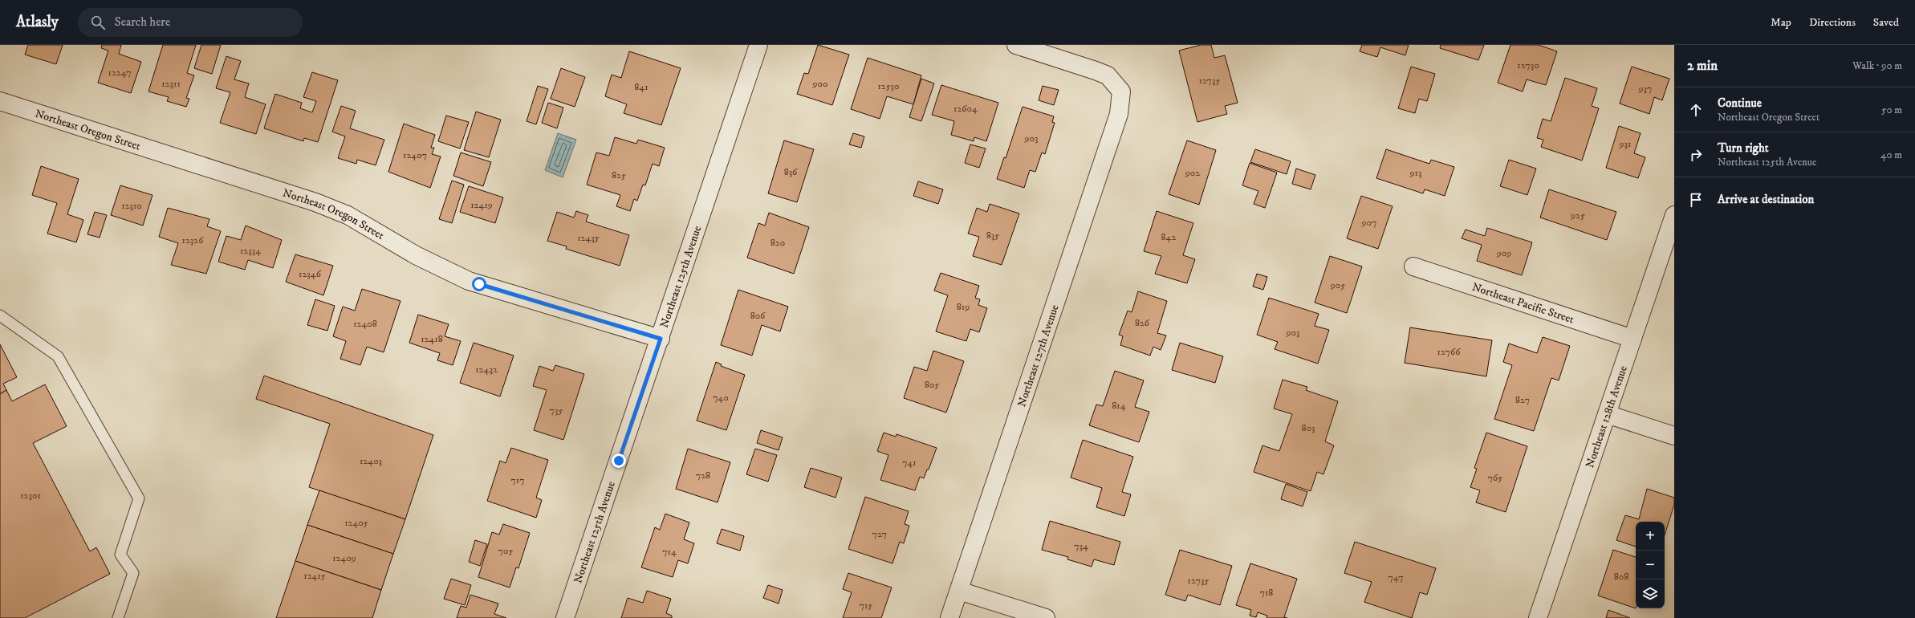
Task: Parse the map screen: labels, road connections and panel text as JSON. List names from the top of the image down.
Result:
{
  "streets": {
    "street": [
      "Northeast Oregon Street",
      "Northeast 125th Avenue",
      "Northeast Pacific Street",
      "Northeast 127th Avenue",
      "Northeast 128th Avenue"
    ]
  },
  "crossings": [
    ["Northeast Oregon Street", "Northeast 125th Avenue"],
    ["Northeast Pacific Street", "Northeast 128th Avenue"]
  ],
  "house_numbers": [
    "12730",
    "12247",
    "12735",
    "12311",
    "900",
    "12530",
    "841",
    "937",
    "12604",
    "903",
    "931",
    "12407",
    "836",
    "902",
    "913",
    "825",
    "12419",
    "12310",
    "925",
    "907",
    "835",
    "842",
    "12435",
    "12326",
    "820",
    "12334",
    "909",
    "12346",
    "905",
    "819",
    "806",
    "826",
    "12408",
    "903",
    "12418",
    "12766",
    "12432",
    "805",
    "740",
    "827",
    "814",
    "735",
    "803",
    "12403",
    "741",
    "728",
    "765",
    "717",
    "12301",
    "12405",
    "727",
    "734",
    "705",
    "714",
    "12409",
    "12415",
    "808",
    "747",
    "12735",
    "718",
    "715"
  ],
  "page": {
    "header": "Atlasly",
    "search": "Search here",
    "nav": ["Map", "Directions", "Saved"],
    "heading": ["2 min", "Walk · 90 m"],
    "list": [
      ["Continue", "Northeast Oregon Street", "50 m"],
      ["Turn right", "Northeast 125th Avenue", "40 m"],
      "Arrive at destination"
    ],
    "map_buttons": ["+", "−"]
  }
}
